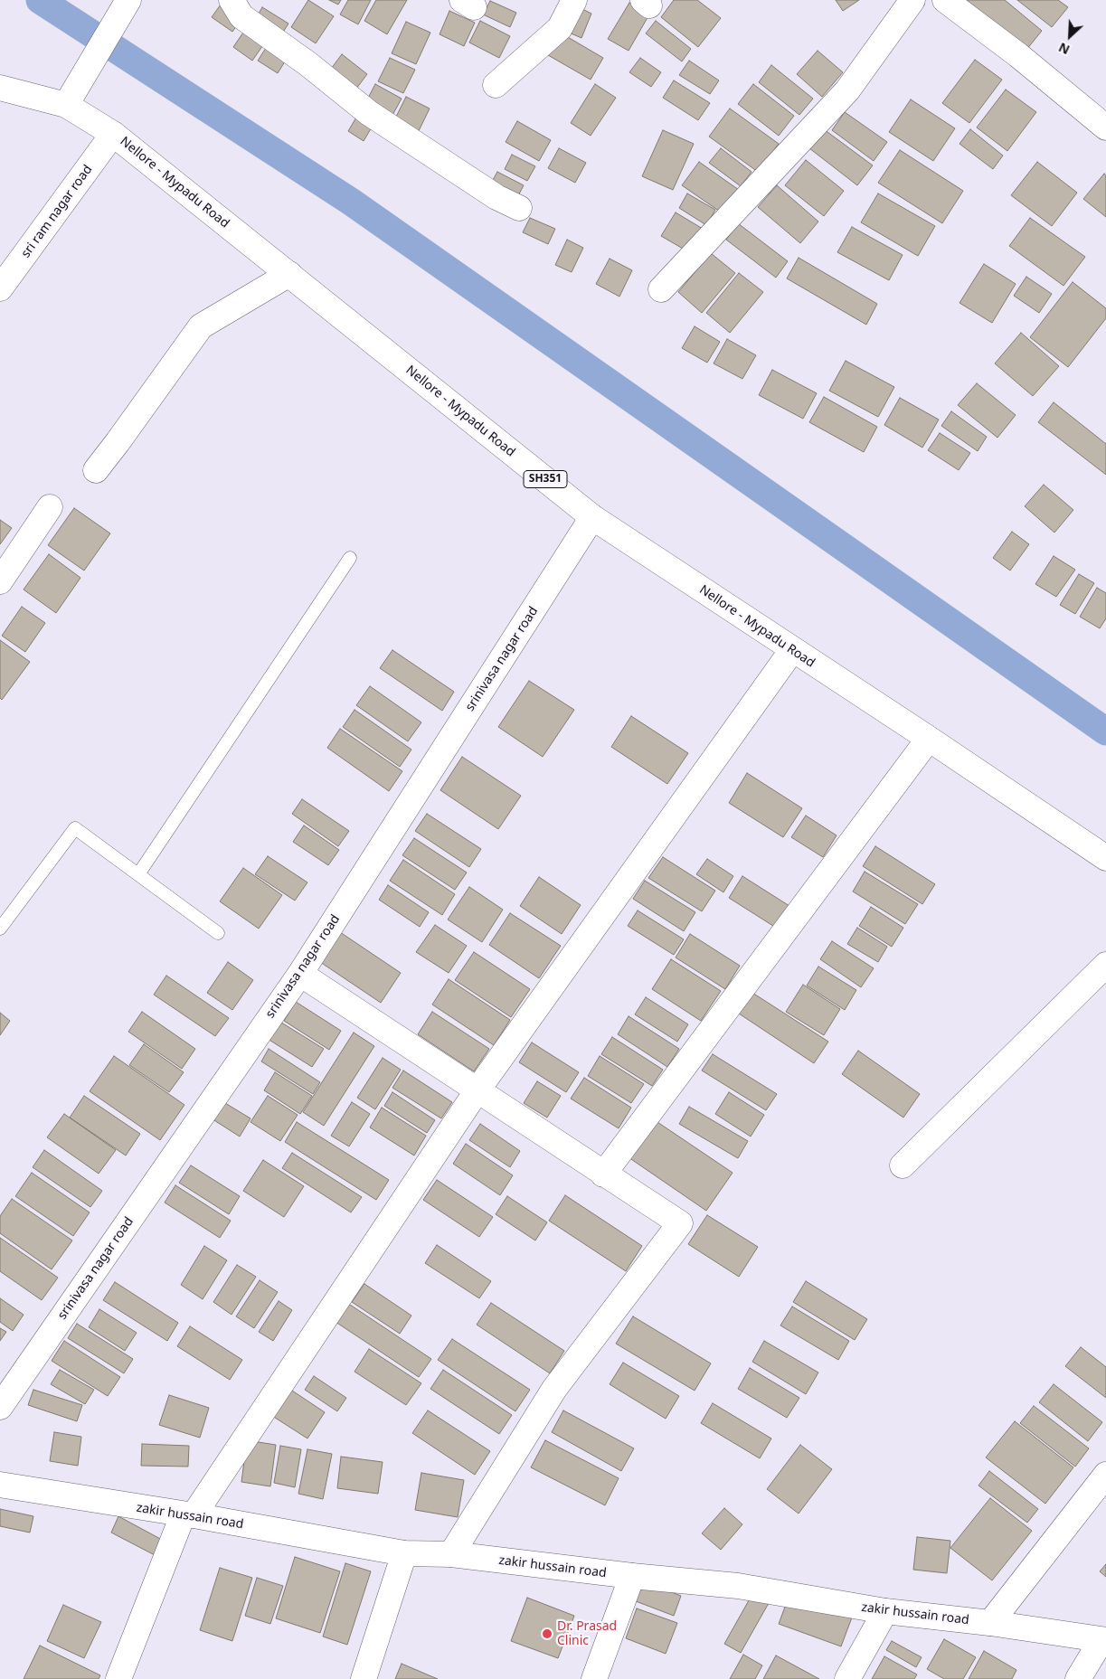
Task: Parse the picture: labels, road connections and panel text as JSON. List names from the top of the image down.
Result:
{
  "streets": {
    "street": [
      "Nellore - Mypadu Road",
      "sri ram nagar road",
      "SH351",
      "srinivasa nagar road",
      "zakir hussain road"
    ]
  },
  "crossings": [
    ["Nellore - Mypadu Road", "sri ram nagar road"],
    ["Nellore - Mypadu Road", "srinivasa nagar road"]
  ],
  "places": ["Dr. Prasad Clinic"],
  "north": "bottom left"
}
